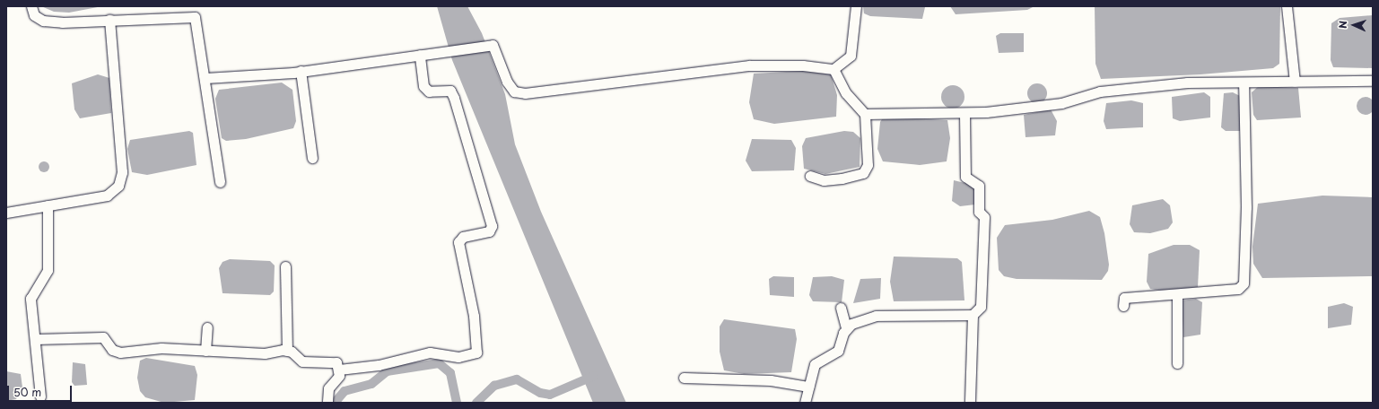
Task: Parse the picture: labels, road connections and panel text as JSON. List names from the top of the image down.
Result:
{
  "scale_bar": "50 m",
  "north": "left"
}
